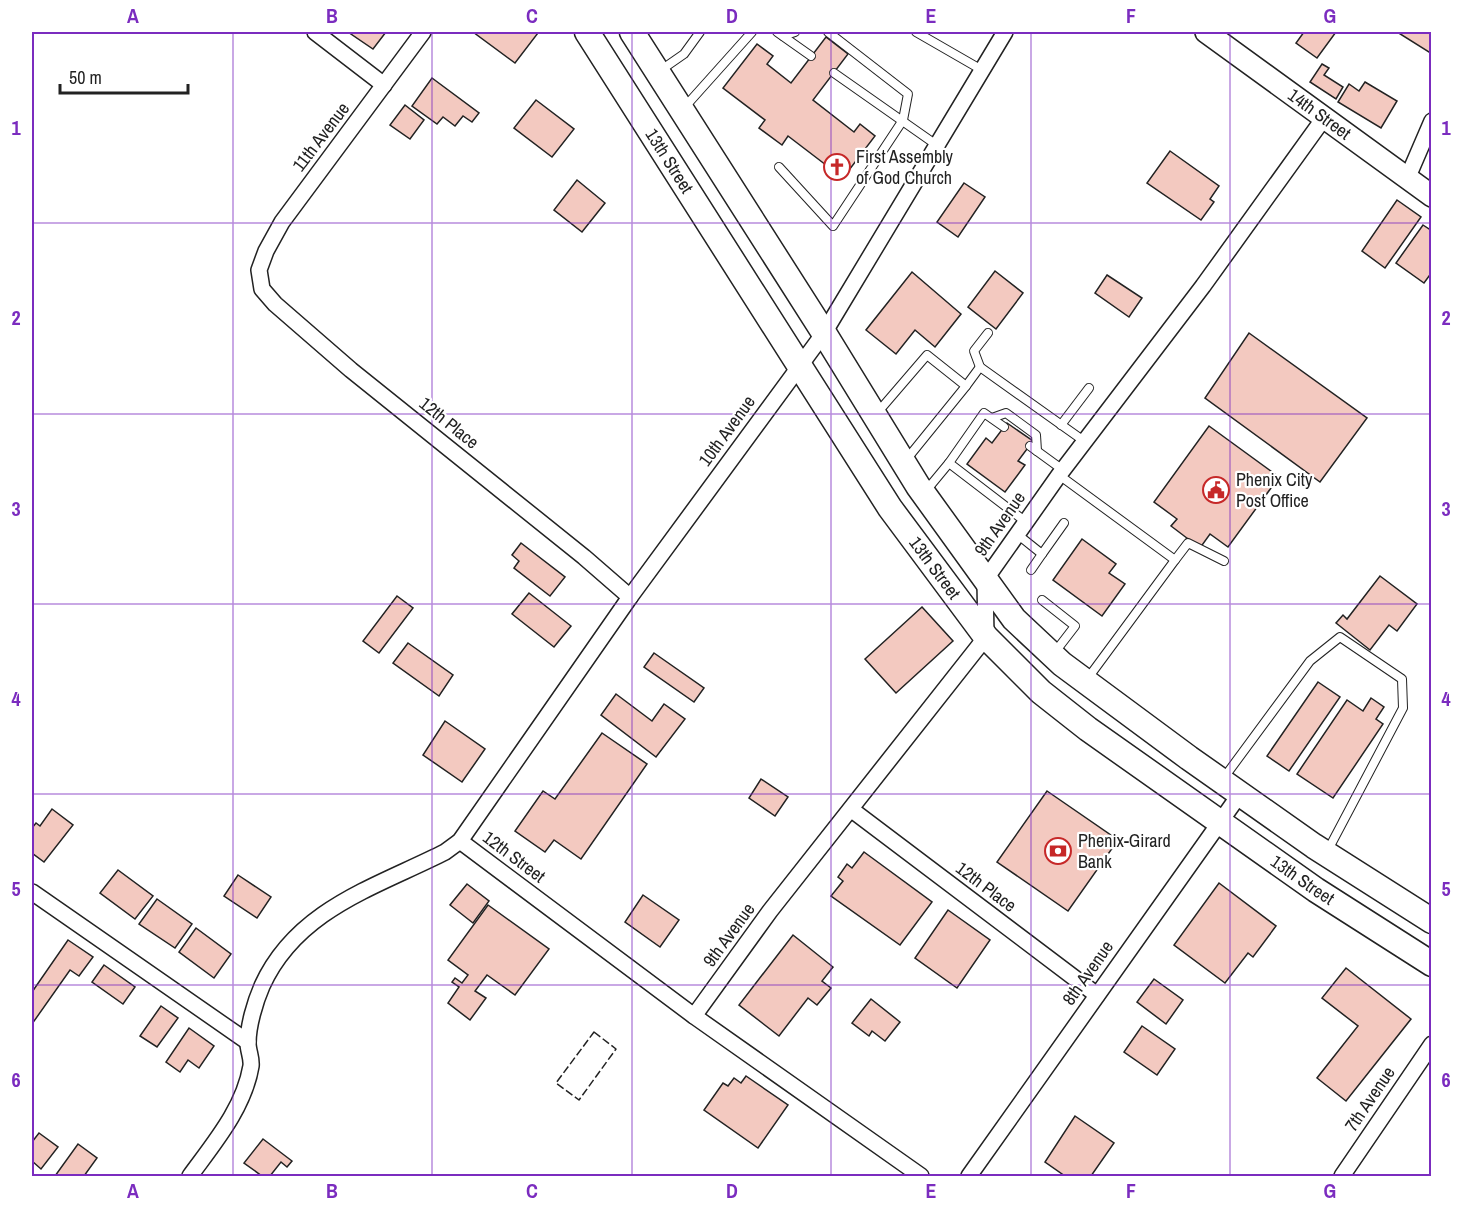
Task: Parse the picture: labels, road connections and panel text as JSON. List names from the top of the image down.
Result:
{
  "streets": {
    "main road": ["13th Street"],
    "street": [
      "14th Street",
      "11th Avenue",
      "12th Place",
      "10th Avenue",
      "9th Avenue",
      "12th Street",
      "8th Avenue",
      "7th Avenue"
    ]
  },
  "crossings": [
    ["14th Street", "9th Avenue"],
    ["11th Avenue", "12th Place"],
    ["13th Street", "10th Avenue"],
    ["13th Street", "9th Avenue"],
    ["13th Street", "8th Avenue"],
    ["12th Place", "10th Avenue"],
    ["12th Place", "9th Avenue"],
    ["12th Place", "8th Avenue"],
    ["10th Avenue", "12th Street"],
    ["9th Avenue", "12th Street"]
  ],
  "places": {
    "church": ["First Assembly of God Church"],
    "public building": ["Phenix City Post Office"],
    "bank": ["Phenix-Girard Bank"]
  },
  "scale_bar": "50 m",
  "grid": {
    "columns": [
      "A",
      "B",
      "C",
      "D",
      "E",
      "F",
      "G"
    ],
    "rows": [
      "1",
      "2",
      "3",
      "4",
      "5",
      "6"
    ]
  }
}
